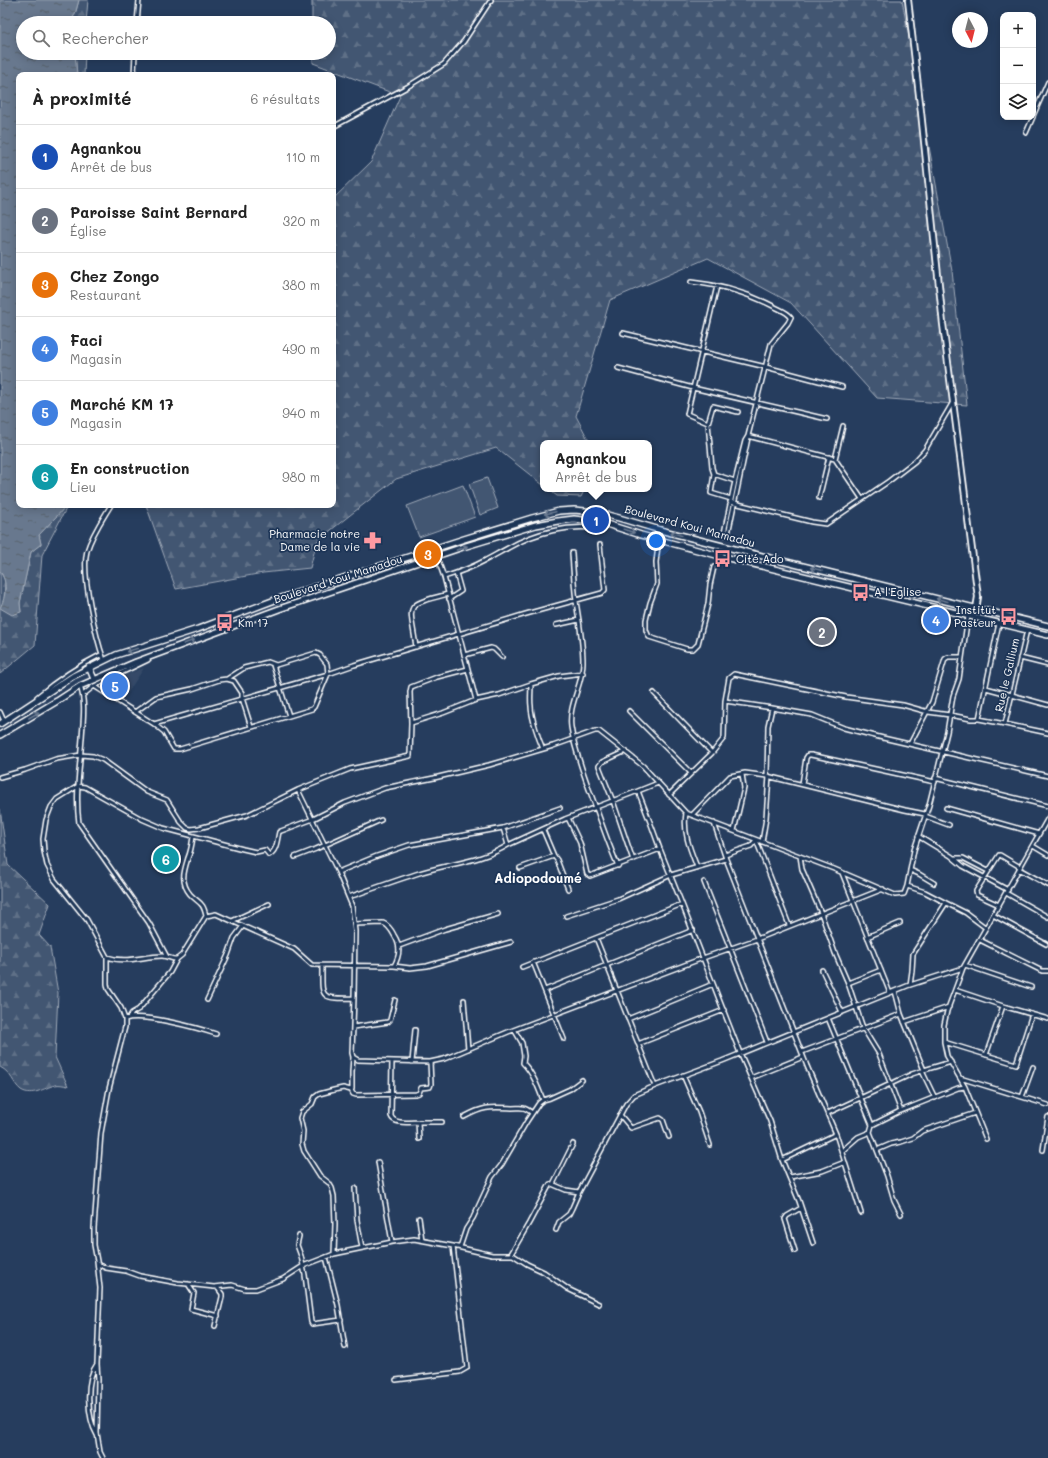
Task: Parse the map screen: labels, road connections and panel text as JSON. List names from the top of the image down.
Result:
{
  "streets": {
    "main road": ["Boulevard Koui Mamadou"],
    "street": ["Rue le Gallium"]
  },
  "crossings": [
    ["Boulevard Koui Mamadou", "Rue le Gallium"]
  ],
  "districts": ["Adiopodoumé"],
  "places": {
    "pharmacy": ["Pharmacie notre Dame de la vie"],
    "bus stop": [
      "Cité Ado",
      "A l'Eglise",
      "Institut Pasteur",
      "Km 17"
    ]
  },
  "north": "bottom",
  "page": {
    "map_buttons": ["+", "−"],
    "search": "Rechercher",
    "heading": ["À proximité", "6 résultats"],
    "list": [
      {
        "mark": "1",
        "name": "Agnankou",
        "note": "Arrêt de bus",
        "value": "110 m"
      },
      {
        "mark": "2",
        "name": "Paroisse Saint Bernard",
        "note": "Église",
        "value": "320 m"
      },
      {
        "mark": "3",
        "name": "Chez Zongo",
        "note": "Restaurant",
        "value": "380 m"
      },
      {
        "mark": "4",
        "name": "Faci",
        "note": "Magasin",
        "value": "490 m"
      },
      {
        "mark": "5",
        "name": "Marché KM 17",
        "note": "Magasin",
        "value": "940 m"
      },
      {
        "mark": "6",
        "name": "En construction",
        "note": "Lieu",
        "value": "980 m"
      }
    ],
    "popup": ["Agnankou", "Arrêt de bus"],
    "pins": [
      "1",
      "3",
      "4",
      "2",
      "5",
      "6"
    ]
  }
}
